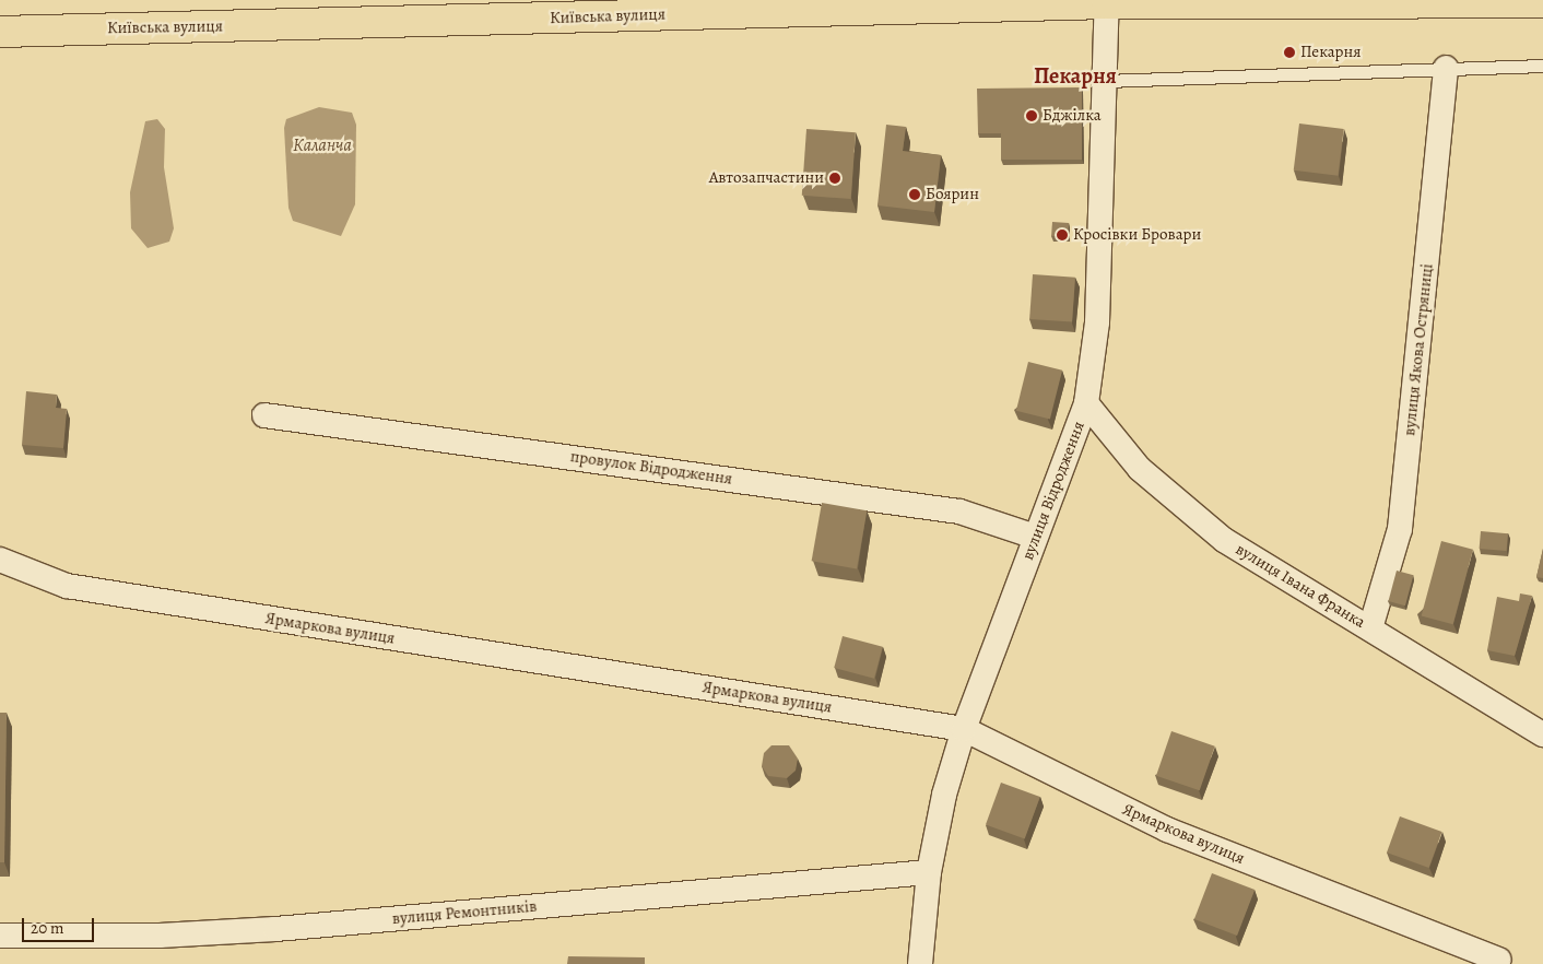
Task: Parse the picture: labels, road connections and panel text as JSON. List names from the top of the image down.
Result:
{
  "streets": {
    "main road": ["Київська вулиця"],
    "street": [
      "вулиця Якова Остряниці",
      "провулок Відродження",
      "вулиця Відродження",
      "вулиця Івана Франка",
      "Ярмаркова вулиця",
      "вулиця Ремонтників"
    ]
  },
  "crossings": [
    ["Київська вулиця", "вулиця Відродження"],
    ["вулиця Якова Остряниці", "вулиця Івана Франка"],
    ["провулок Відродження", "вулиця Відродження"],
    ["вулиця Відродження", "вулиця Івана Франка"],
    ["вулиця Відродження", "Ярмаркова вулиця"],
    ["вулиця Відродження", "вулиця Ремонтників"]
  ],
  "districts": ["Пекарня"],
  "water": ["Каланча"],
  "places": [
    "Пекарня",
    "Бджілка",
    "Автозапчастини",
    "Боярин",
    "Кросівки Бровари"
  ],
  "scale_bar": "20 m"
}
